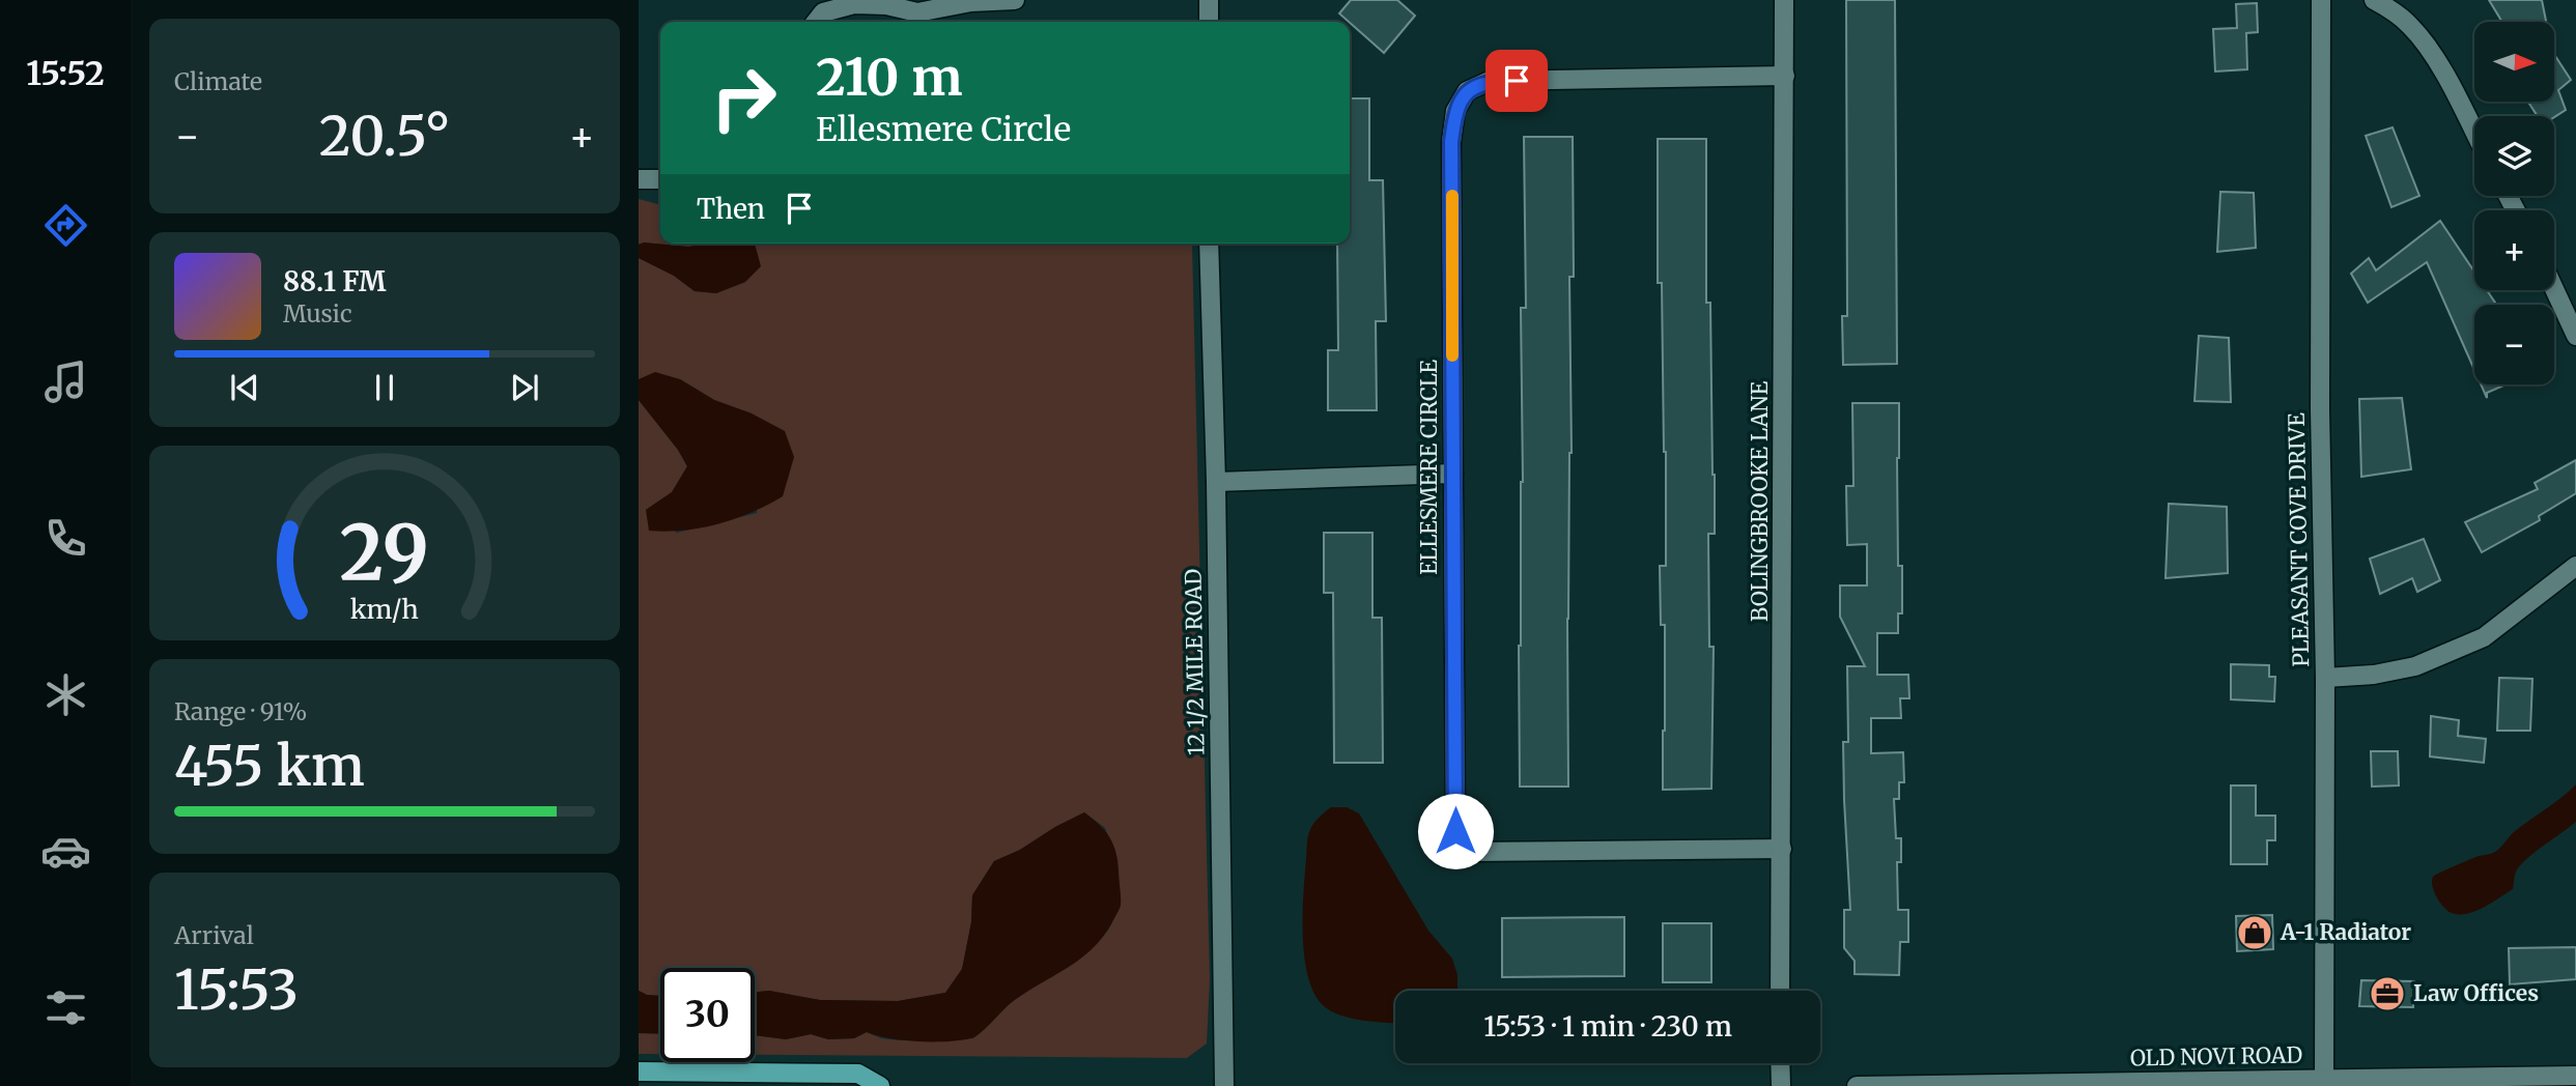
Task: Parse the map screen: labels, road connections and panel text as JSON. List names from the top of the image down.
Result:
{
  "streets": {
    "street": [
      "ELLESMERE CIRCLE",
      "BOLINGBROOKE LANE",
      "PLEASANT COVE DRIVE",
      "12 1/2 MILE ROAD",
      "OLD NOVI ROAD"
    ]
  },
  "crossings": [
    ["ELLESMERE CIRCLE", "BOLINGBROOKE LANE"],
    ["PLEASANT COVE DRIVE", "OLD NOVI ROAD"]
  ],
  "places": {
    "shop": ["A-1 Radiator"],
    "office": ["Law Offices"]
  },
  "north": "right",
  "page": {
    "tabs": "15:52",
    "tile": [
      "Climate",
      ["Range · 91%", "455 km"],
      ["Arrival", "15:53"]
    ],
    "map_buttons": ["+", "−"],
    "turn": ["210 m", "Ellesmere Circle"],
    "heat": ["−", "20.5°", "+"],
    "then": "Then",
    "song": ["88.1 FM", "Music"],
    "limit": "30",
    "trip": "15:53 · 1 min · 230 m",
    "gauge": ["29", "km/h"]
  }
}
